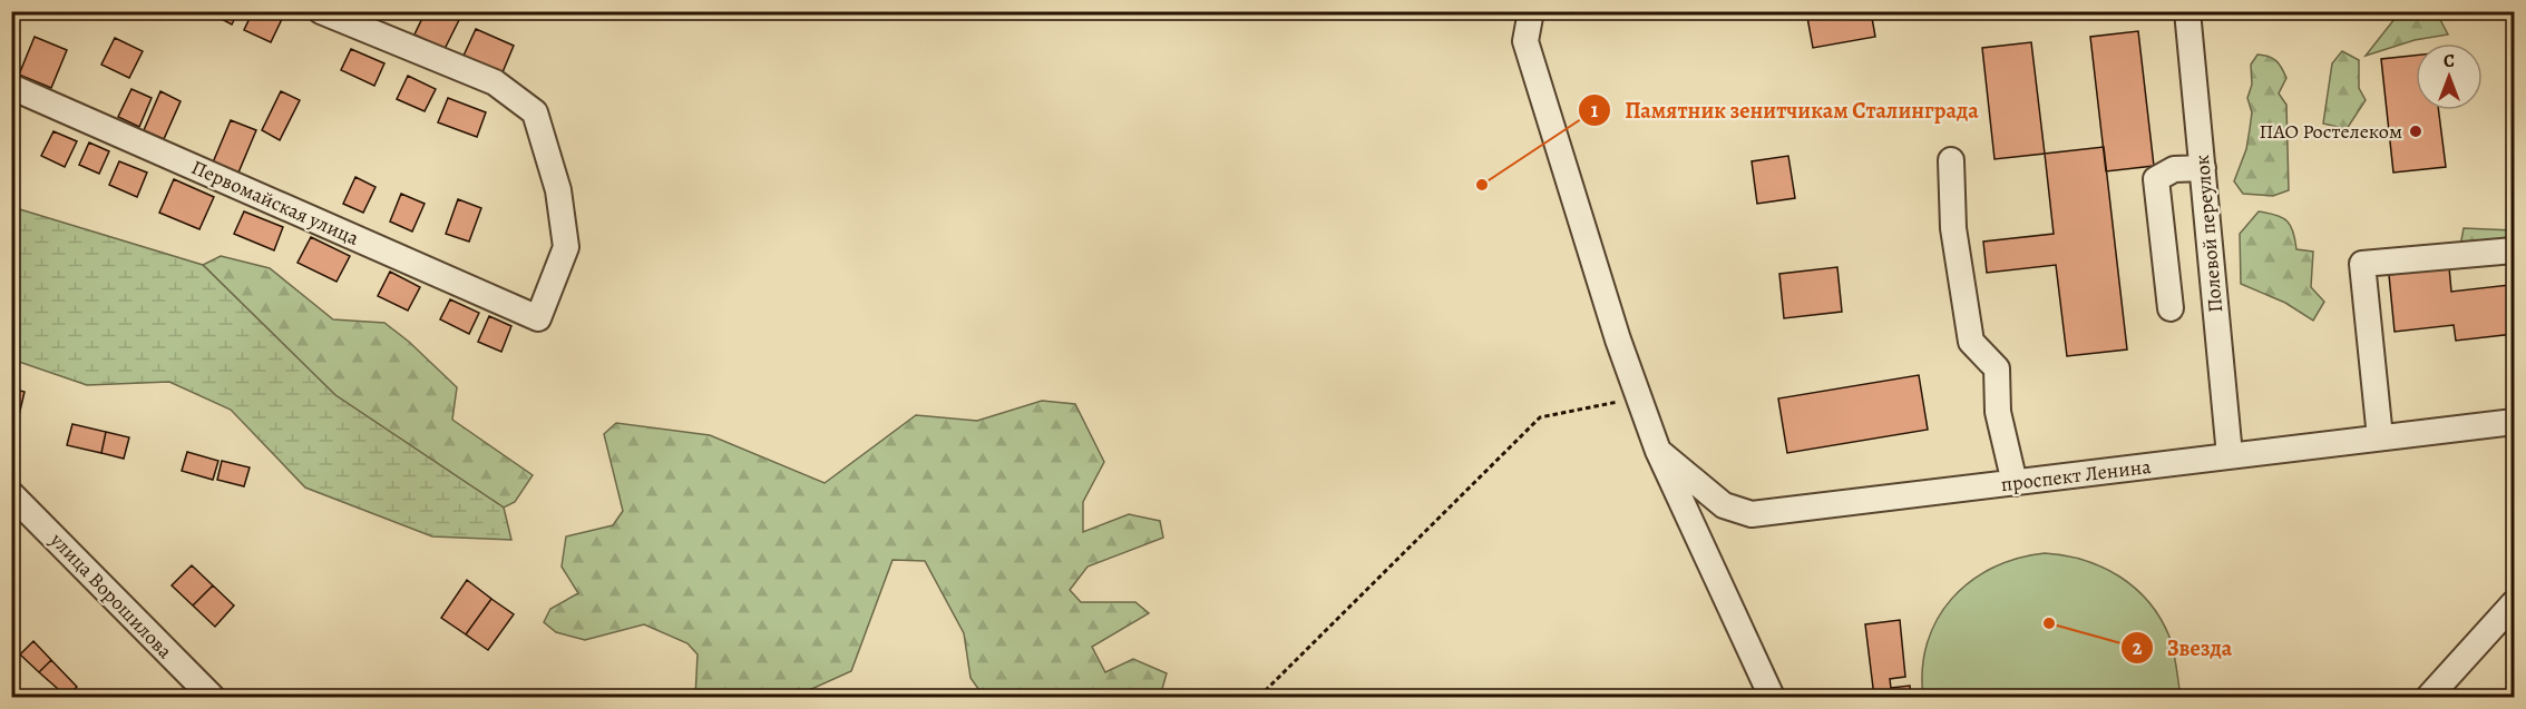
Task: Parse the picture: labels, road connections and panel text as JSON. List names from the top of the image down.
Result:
{
  "streets": {
    "street": [
      "Первомайская улица",
      "Полевой переулок",
      "проспект Ленина",
      "улица Ворошилова"
    ]
  },
  "crossings": [
    ["Полевой переулок", "проспект Ленина"]
  ],
  "places": ["ПАО Ростелеком", "Памятник зенитчикам Сталинграда", "Звезда"],
  "north": "top"
}
